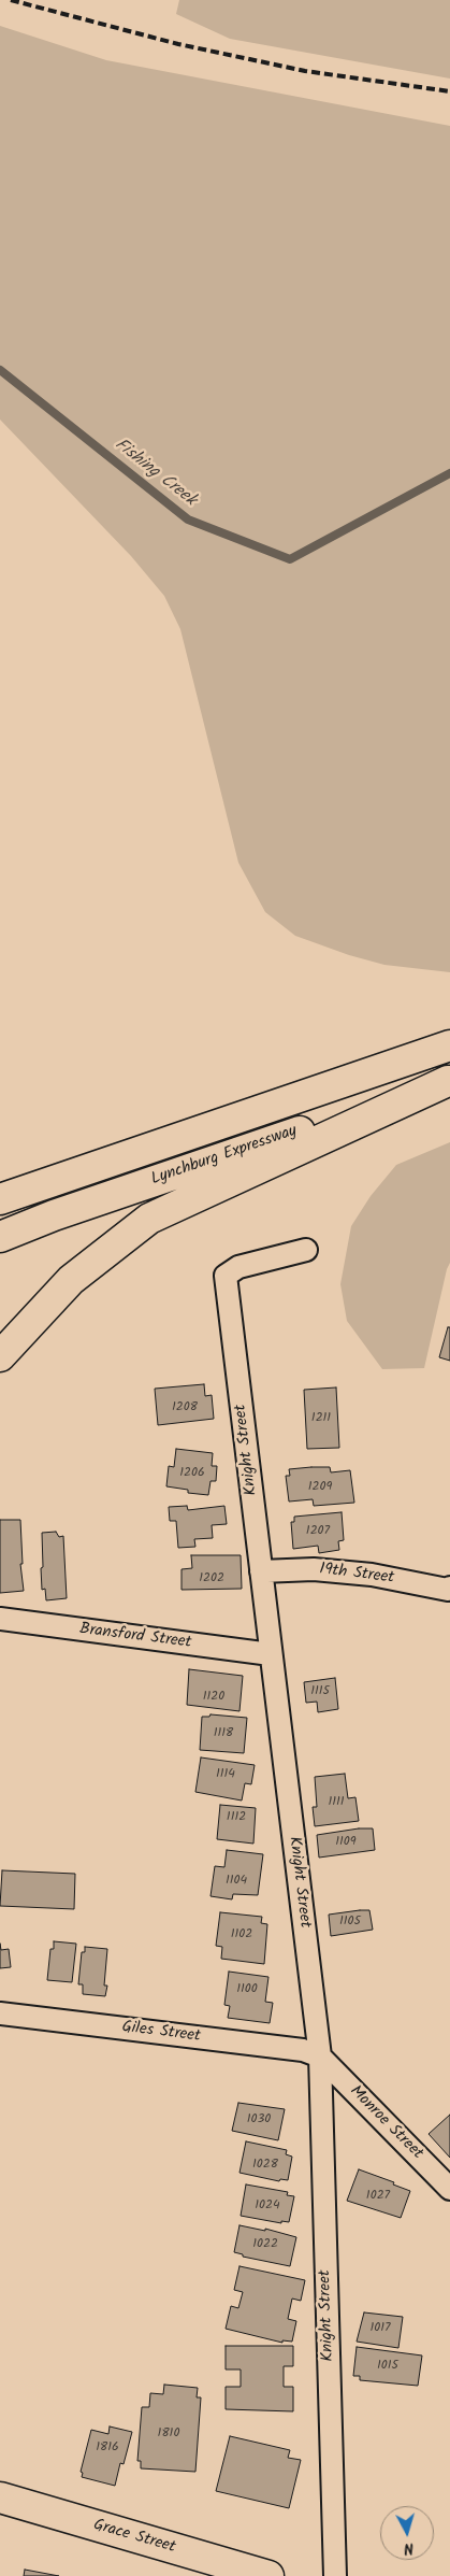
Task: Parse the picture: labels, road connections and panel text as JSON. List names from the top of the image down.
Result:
{
  "streets": {
    "main road": ["Lynchburg Expressway", "Grace Street"],
    "street": [
      "Knight Street",
      "19th Street",
      "Bransford Street",
      "Giles Street",
      "Monroe Street"
    ]
  },
  "crossings": [
    ["Knight Street", "19th Street"],
    ["Knight Street", "Bransford Street"],
    ["Knight Street", "Giles Street"],
    ["Knight Street", "Monroe Street"],
    ["Giles Street", "Monroe Street"]
  ],
  "water": ["Fishing Creek"],
  "house_numbers": [
    "1208",
    "1211",
    "1206",
    "1209",
    "1207",
    "1202",
    "1115",
    "1120",
    "1118",
    "1114",
    "1111",
    "1112",
    "1109",
    "1104",
    "1105",
    "1102",
    "1100",
    "1030",
    "1028",
    "1027",
    "1024",
    "1022",
    "1017",
    "1015",
    "1810",
    "1816"
  ],
  "north": "bottom"
}
